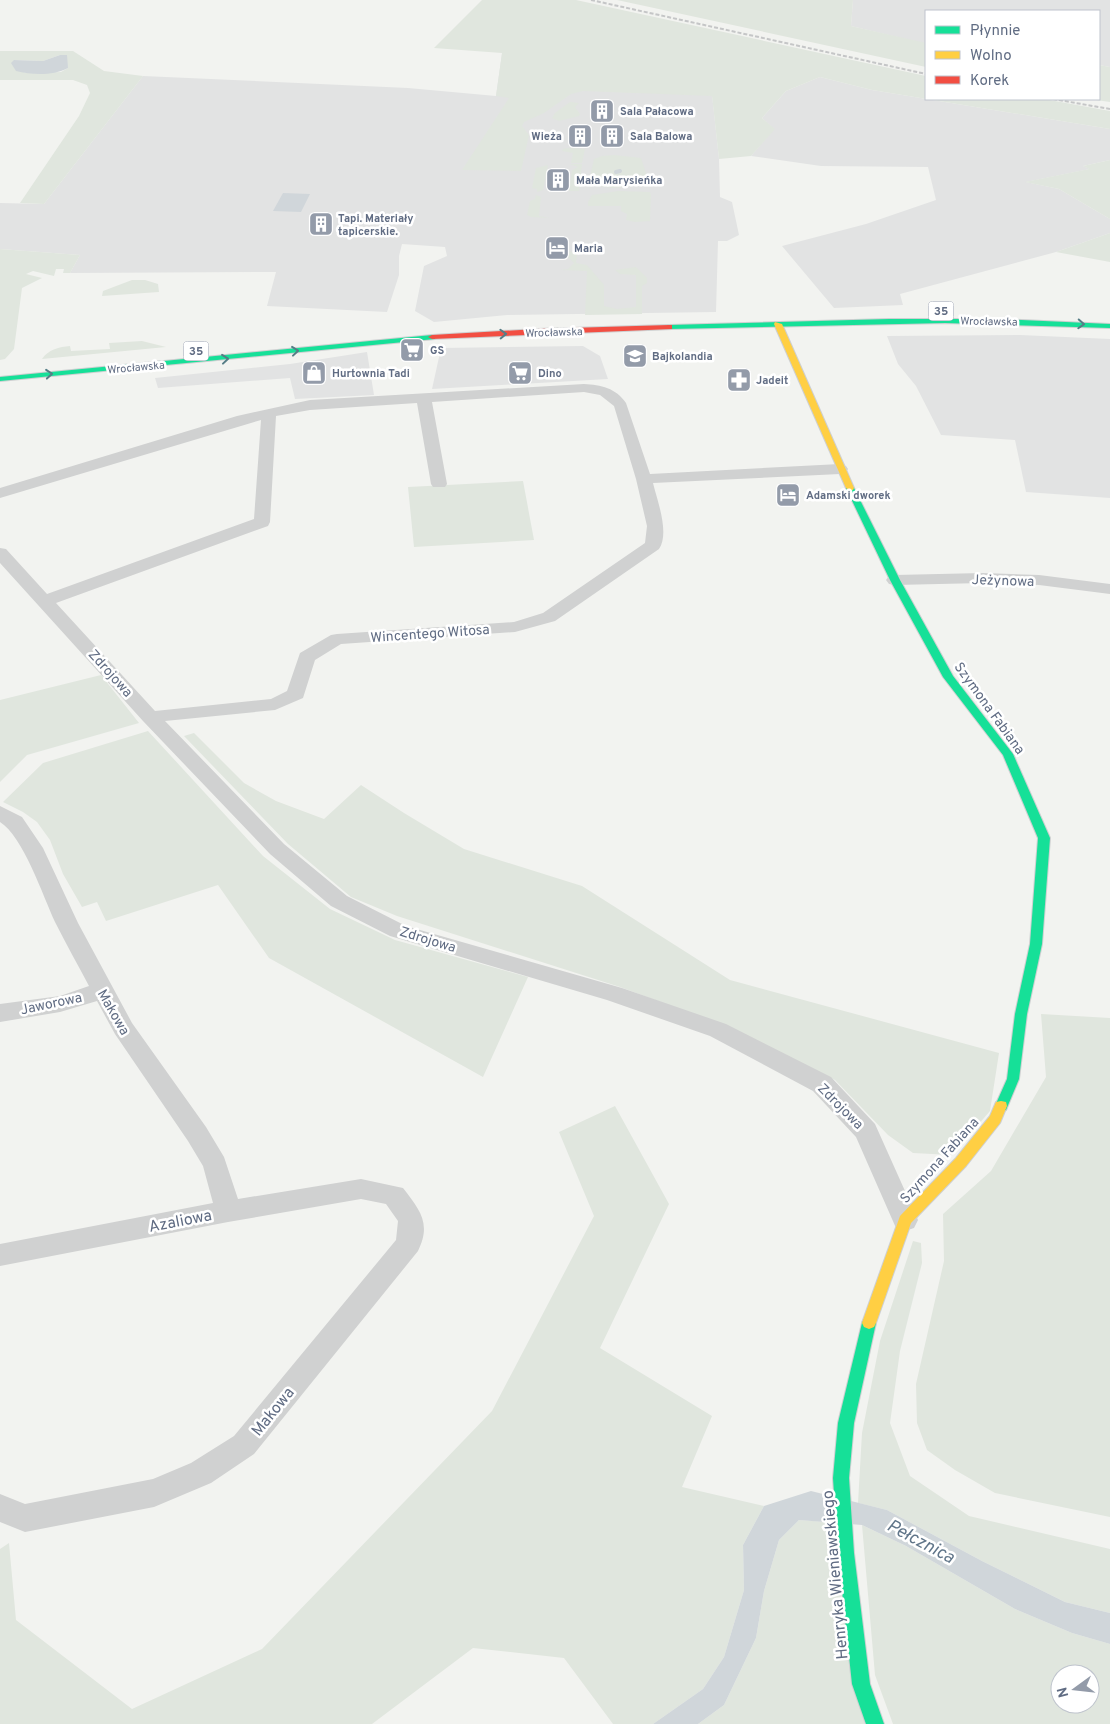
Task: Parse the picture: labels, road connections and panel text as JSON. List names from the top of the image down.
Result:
{
  "streets": {
    "main road": [
      "35",
      "Wrocławska",
      "Szymona Fabiana",
      "Henryka Wieniawskiego"
    ],
    "street": [
      "Jeżynowa",
      "Wincentego Witosa",
      "Zdrojowa",
      "Jaworowa",
      "Makowa",
      "Azaliowa"
    ]
  },
  "crossings": [
    ["Wrocławska", "Szymona Fabiana"],
    ["Jeżynowa", "Szymona Fabiana"],
    ["Wincentego Witosa", "Zdrojowa"],
    ["Zdrojowa", "Szymona Fabiana"],
    ["Zdrojowa", "Henryka Wieniawskiego"],
    ["Szymona Fabiana", "Henryka Wieniawskiego"],
    ["Jaworowa", "Makowa"],
    ["Makowa", "Azaliowa"]
  ],
  "water": ["Pełcznica"],
  "places": {
    "building": [
      "Sala Pałacowa",
      "Wieża",
      "Sala Balowa",
      "Mała Marysieńka",
      "Tapi. Materiały tapicerskie."
    ],
    "hotel": ["Maria", "Adamski dworek"],
    "supermarket": ["GS", "Dino"],
    "school or university": ["Bajkolandia"],
    "shop": ["Hurtownia Tadi"],
    "pharmacy": ["Jadeit"]
  },
  "legend": ["Płynnie", "Wolno", "Korek"],
  "north": "left"
}
